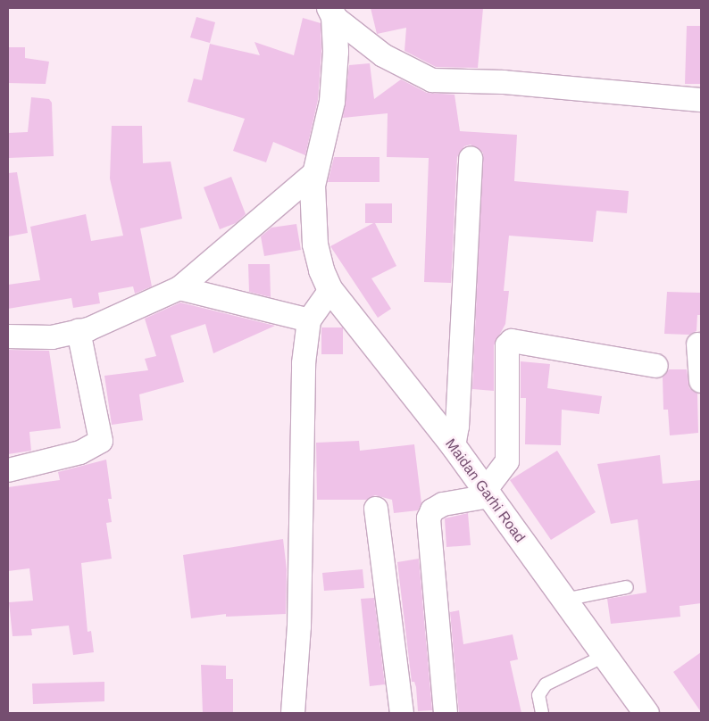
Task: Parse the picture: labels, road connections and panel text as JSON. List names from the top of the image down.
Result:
{
  "streets": {
    "street": ["Maidan Garhi Road"]
  }
}
